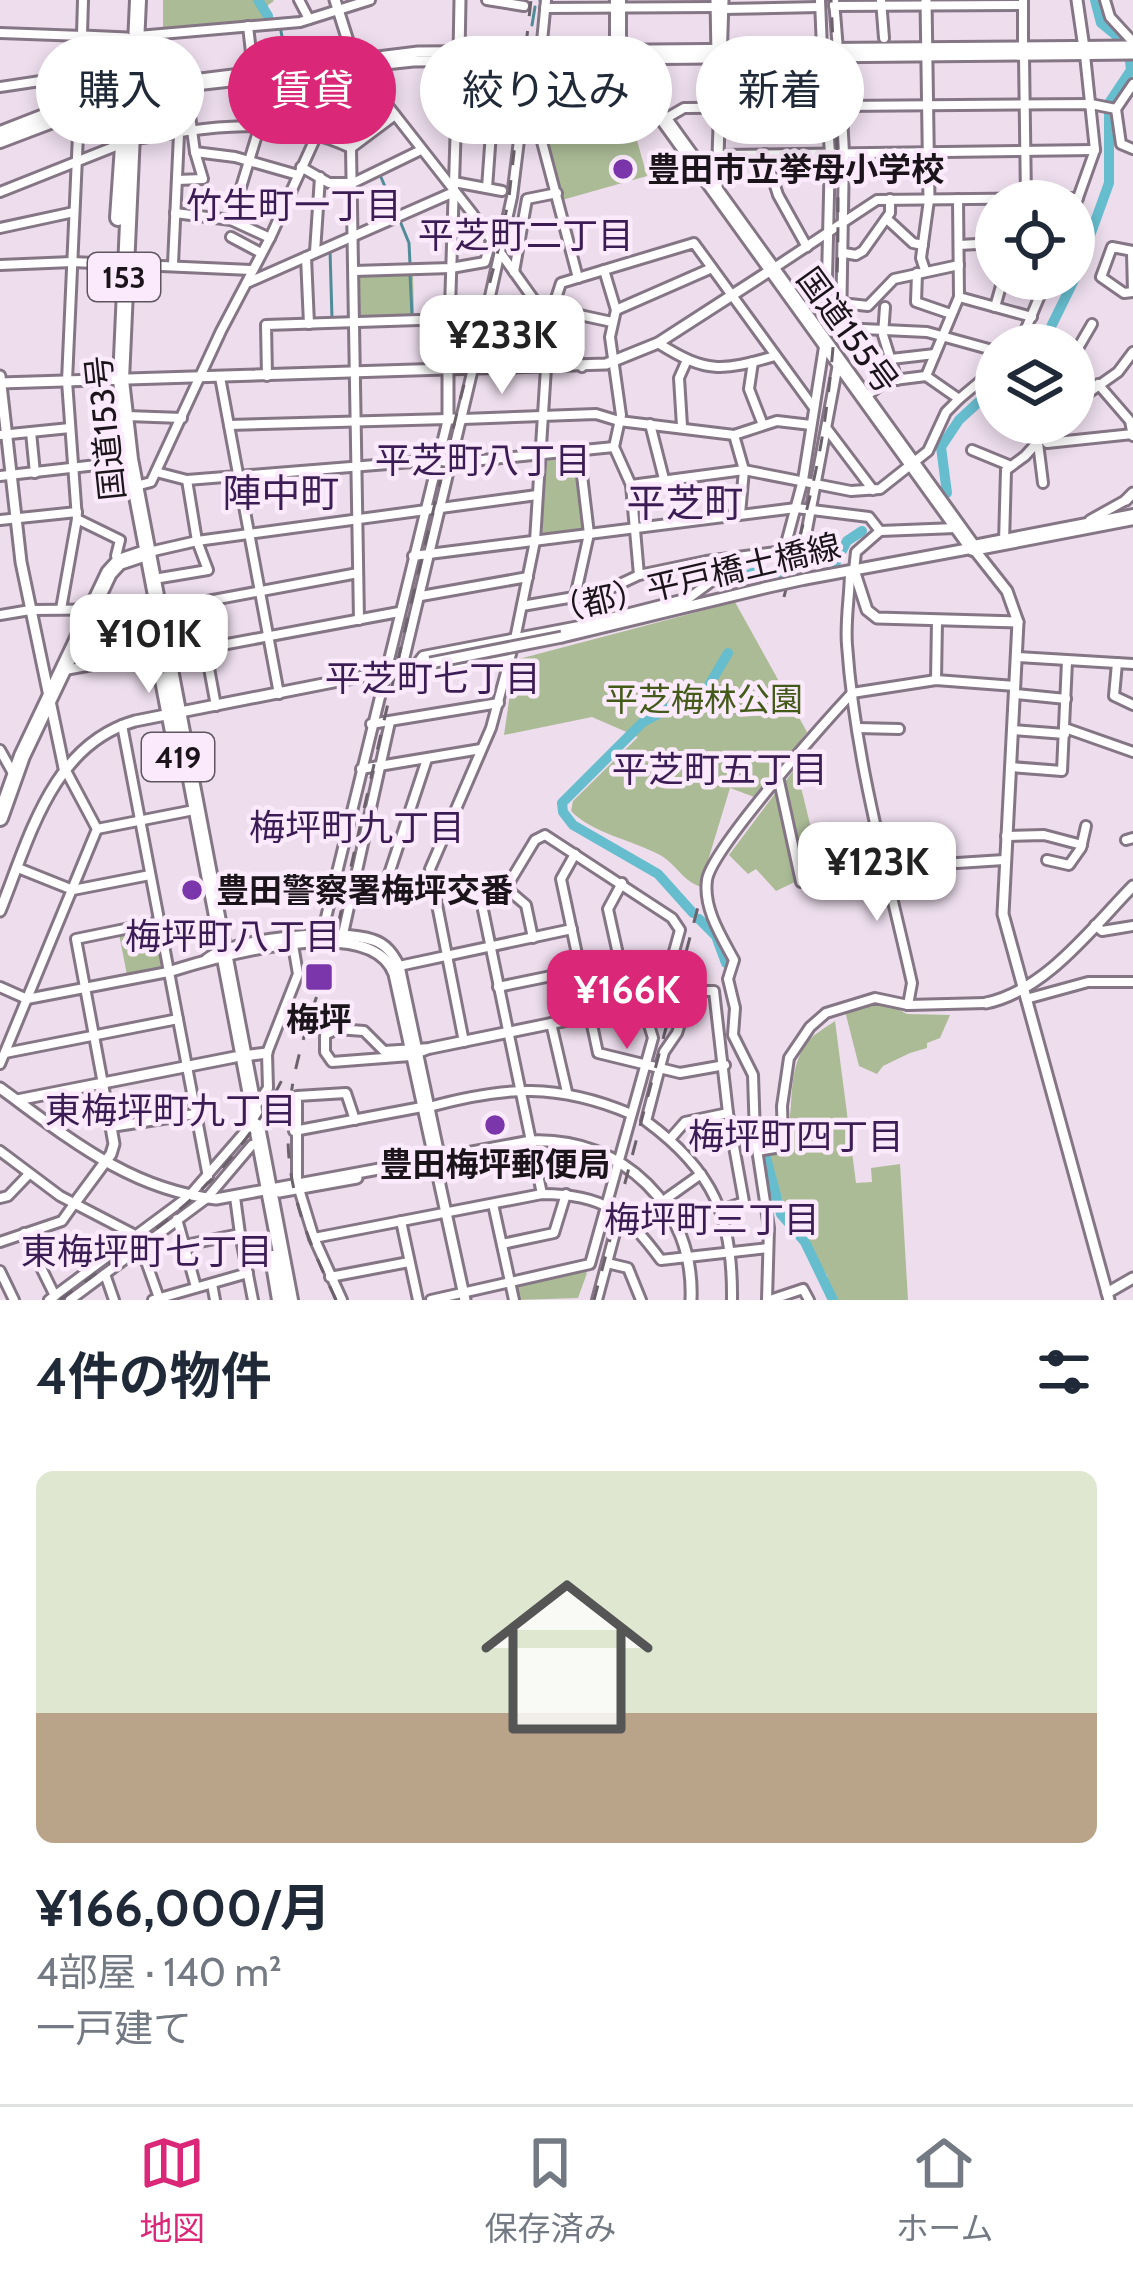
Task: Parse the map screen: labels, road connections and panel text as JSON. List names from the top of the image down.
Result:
{
  "streets": {
    "highway": [
      "153",
      "国道155号",
      "国道153号",
      "419"
    ],
    "street": ["（都）平戸橋土橋線"]
  },
  "crossings": [
    ["国道155号", "（都）平戸橋土橋線"],
    ["国道153号", "419"],
    ["（都）平戸橋土橋線", "419"]
  ],
  "districts": [
    "竹生町一丁目",
    "平芝町二丁目",
    "平芝町八丁目",
    "陣中町",
    "平芝町",
    "平芝町七丁目",
    "平芝町五丁目",
    "梅坪町九丁目",
    "梅坪町八丁目",
    "東梅坪町九丁目",
    "梅坪町四丁目",
    "梅坪町三丁目",
    "東梅坪町七丁目"
  ],
  "parks": ["平芝梅林公園"],
  "places": {
    "other": ["豊田市立挙母小学校", "豊田警察署梅坪交番", "豊田梅坪郵便局"],
    "transit": ["梅坪"]
  },
  "page": {
    "chip": [
      "購入",
      "賃貸",
      "絞り込み",
      "新着"
    ],
    "price": [
      "¥233K",
      "¥101K",
      "¥123K",
      "¥166K"
    ],
    "heading": "4件の物件",
    "list": [
      {
        "name": "¥166,000/月",
        "note": "4部屋 · 140 m² · 一戸建て"
      }
    ],
    "tabs": ["地図", "保存済み", "ホーム"]
  }
}
